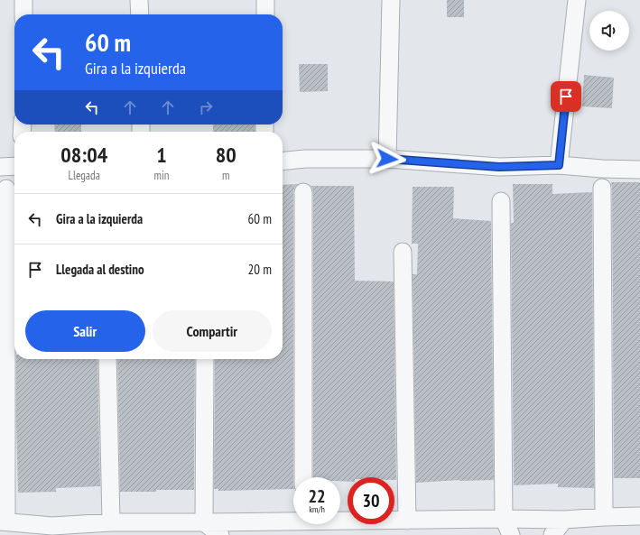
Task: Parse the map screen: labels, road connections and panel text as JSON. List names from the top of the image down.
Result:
{
  "page": {
    "turn": ["60 m", "Gira a la izquierda"],
    "eta": [
      "08:04",
      "Llegada",
      "1",
      "min",
      "80",
      "m"
    ],
    "list": [
      {
        "name": "Gira a la izquierda",
        "value": "60 m"
      },
      {
        "name": "Llegada al destino",
        "value": "20 m"
      }
    ],
    "buttons": ["Salir", "Compartir"],
    "speed": "22 km/h",
    "limit": "30"
  }
}
